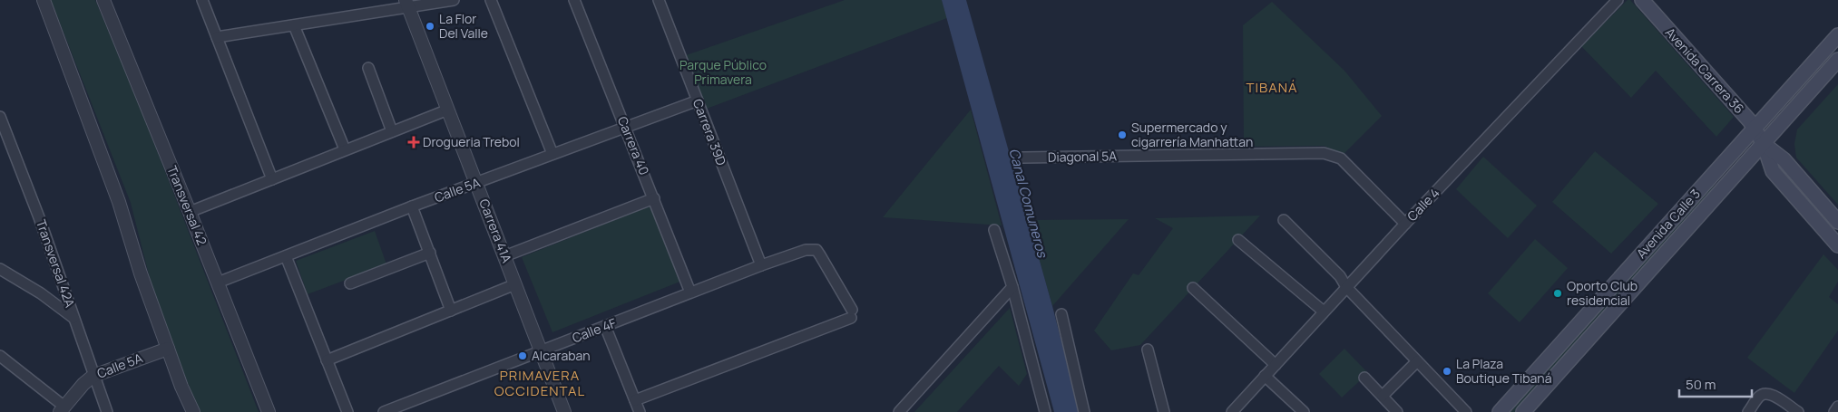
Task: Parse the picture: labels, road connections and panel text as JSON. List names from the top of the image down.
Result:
{
  "streets": {
    "main road": ["Avenida Carrera 36", "Avenida Calle 3"],
    "street": [
      "Carrera 39D",
      "Carrera 40",
      "Diagonal 5A",
      "Calle 5A",
      "Calle 4",
      "Transversal 42",
      "Carrera 41A",
      "Transversal 42A",
      "Calle 4F"
    ]
  },
  "crossings": [
    ["Avenida Carrera 36", "Avenida Calle 3"],
    ["Carrera 39D", "Calle 5A"],
    ["Carrera 39D", "Calle 4F"],
    ["Carrera 40", "Calle 5A"],
    ["Carrera 40", "Calle 4F"],
    ["Diagonal 5A", "Calle 4"],
    ["Calle 5A", "Transversal 42"],
    ["Calle 5A", "Carrera 41A"],
    ["Calle 5A", "Transversal 42A"],
    ["Carrera 41A", "Calle 4F"]
  ],
  "districts": ["TIBANÁ", "PRIMAVERA OCCIDENTAL"],
  "water": ["Canal Comuneros"],
  "parks": ["Parque Público Primavera"],
  "places": {
    "other": [
      "La Flor Del Valle",
      "Supermercado y cigarrería Manhattan",
      "Oporto Club residencial",
      "Alcaraban",
      "La Plaza Boutique Tibaná"
    ],
    "health": ["Drogueria Trebol"]
  },
  "scale_bar": "50 m"
}
